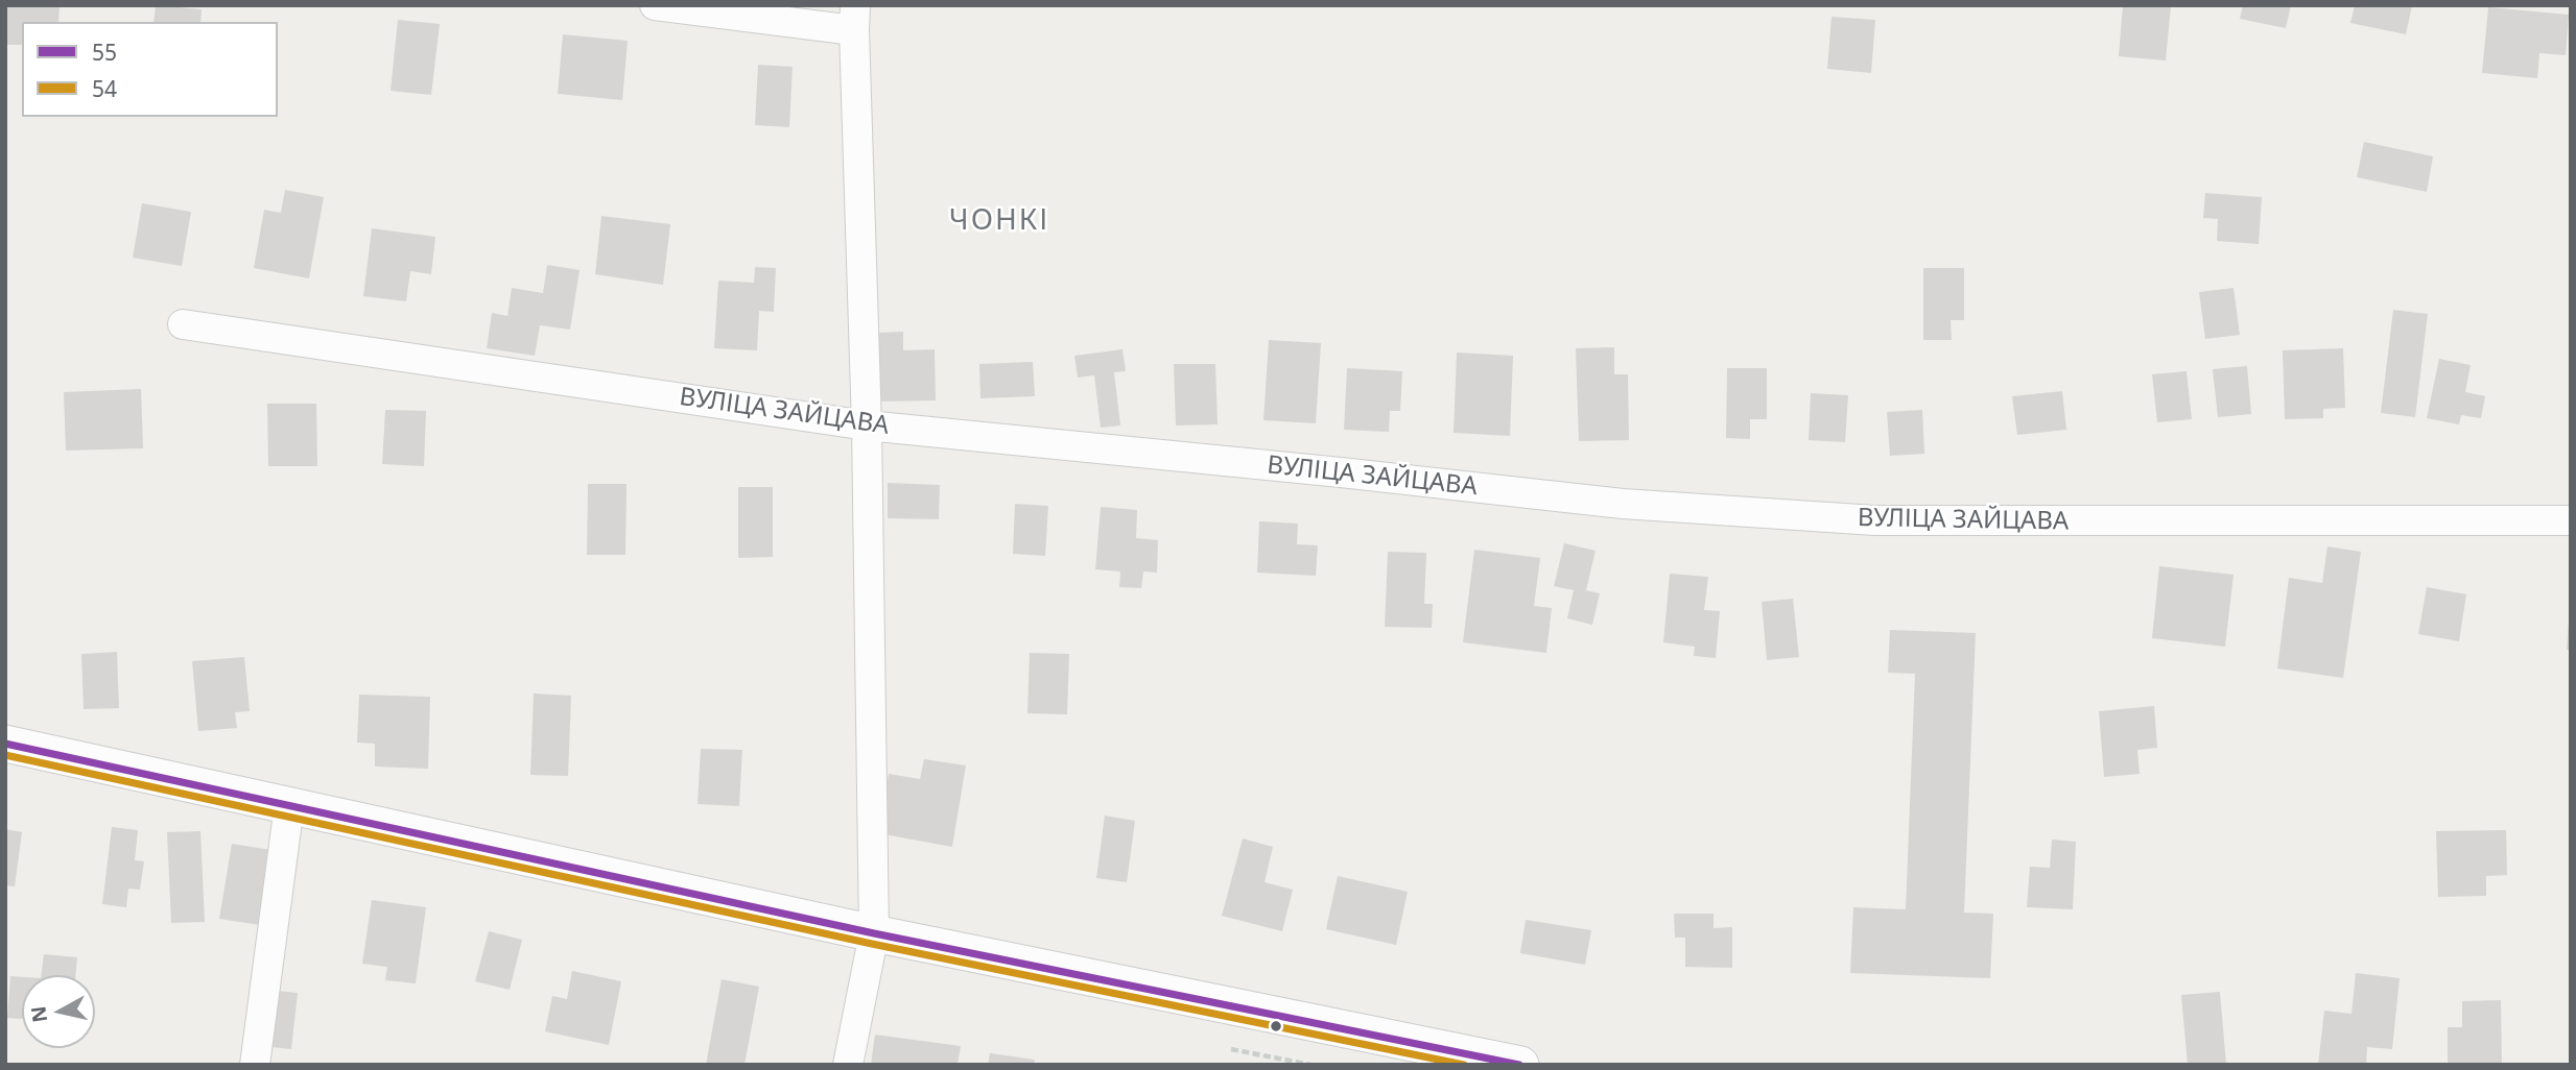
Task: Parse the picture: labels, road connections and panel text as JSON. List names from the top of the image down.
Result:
{
  "streets": {
    "street": ["ВУЛІЦА ЗАЙЦАВА"]
  },
  "districts": ["ЧОНКІ"],
  "lines": ["transit line 55", "transit line 54"],
  "legend": ["55", "54"],
  "north": "left"
}
